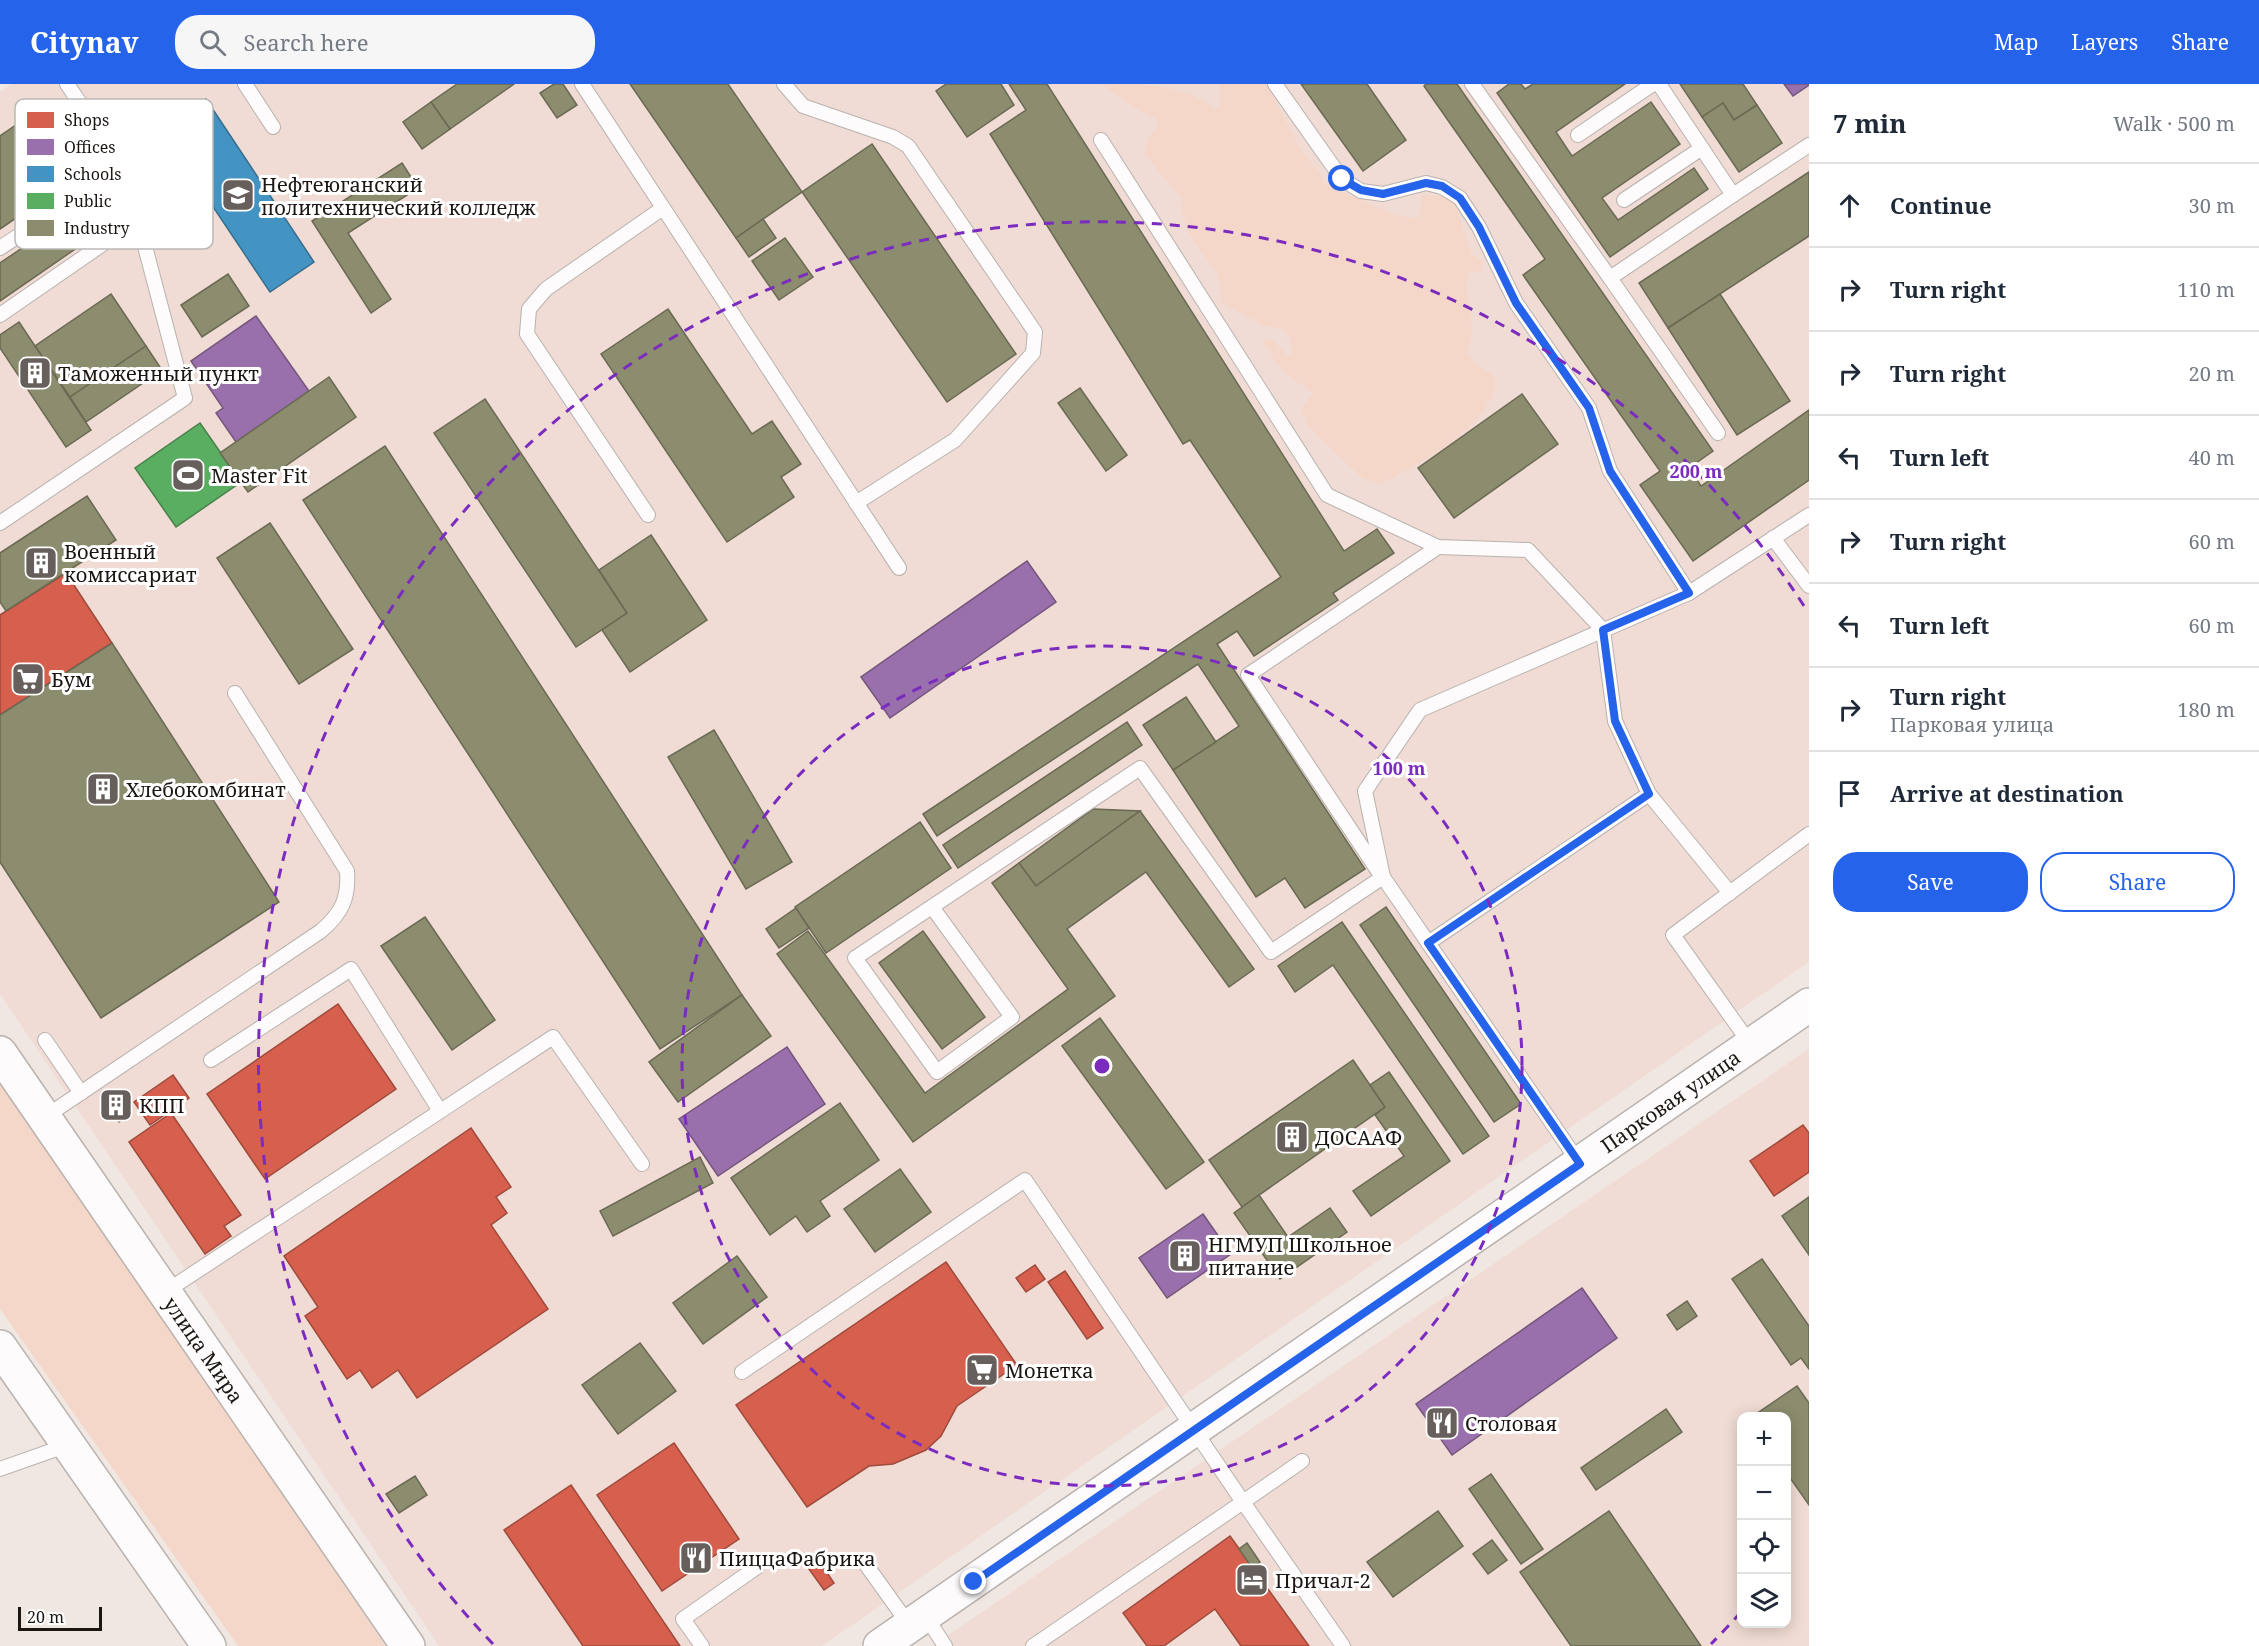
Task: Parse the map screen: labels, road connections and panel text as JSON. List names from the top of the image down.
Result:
{
  "streets": {
    "main road": ["Парковая улица", "улица Мира"]
  },
  "places": {
    "school or university": ["Нефтеюганский политехнический колледж"],
    "building": [
      "Таможенный пункт",
      "Военный комиссариат",
      "Хлебокомбинат",
      "КПП",
      "ДОСААФ",
      "НГМУП Школьное питание"
    ],
    "sports": ["Master Fit"],
    "supermarket": ["Бум", "Монетка"],
    "restaurant": ["Столовая", "ПиццаФабрика"],
    "hotel": ["Причал-2"]
  },
  "legend": [
    "Shops",
    "Offices",
    "Schools",
    "Public",
    "Industry"
  ],
  "scale_bar": "20 m",
  "page": {
    "header": "Citynav",
    "search": "Search here",
    "nav": ["Map", "Layers", "Share"],
    "heading": ["7 min", "Walk · 500 m"],
    "list": [
      ["Continue", "30 m"],
      ["Turn right", "110 m"],
      ["Turn right", "20 m"],
      ["Turn left", "40 m"],
      ["Turn right", "60 m"],
      ["Turn left", "60 m"],
      ["Turn right", "Парковая улица", "180 m"],
      "Arrive at destination"
    ],
    "buttons": ["Save", "Share"],
    "map_buttons": ["+", "−"],
    "scale": "20 m"
  },
  "rings": ["200 m", "100 m"]
}
